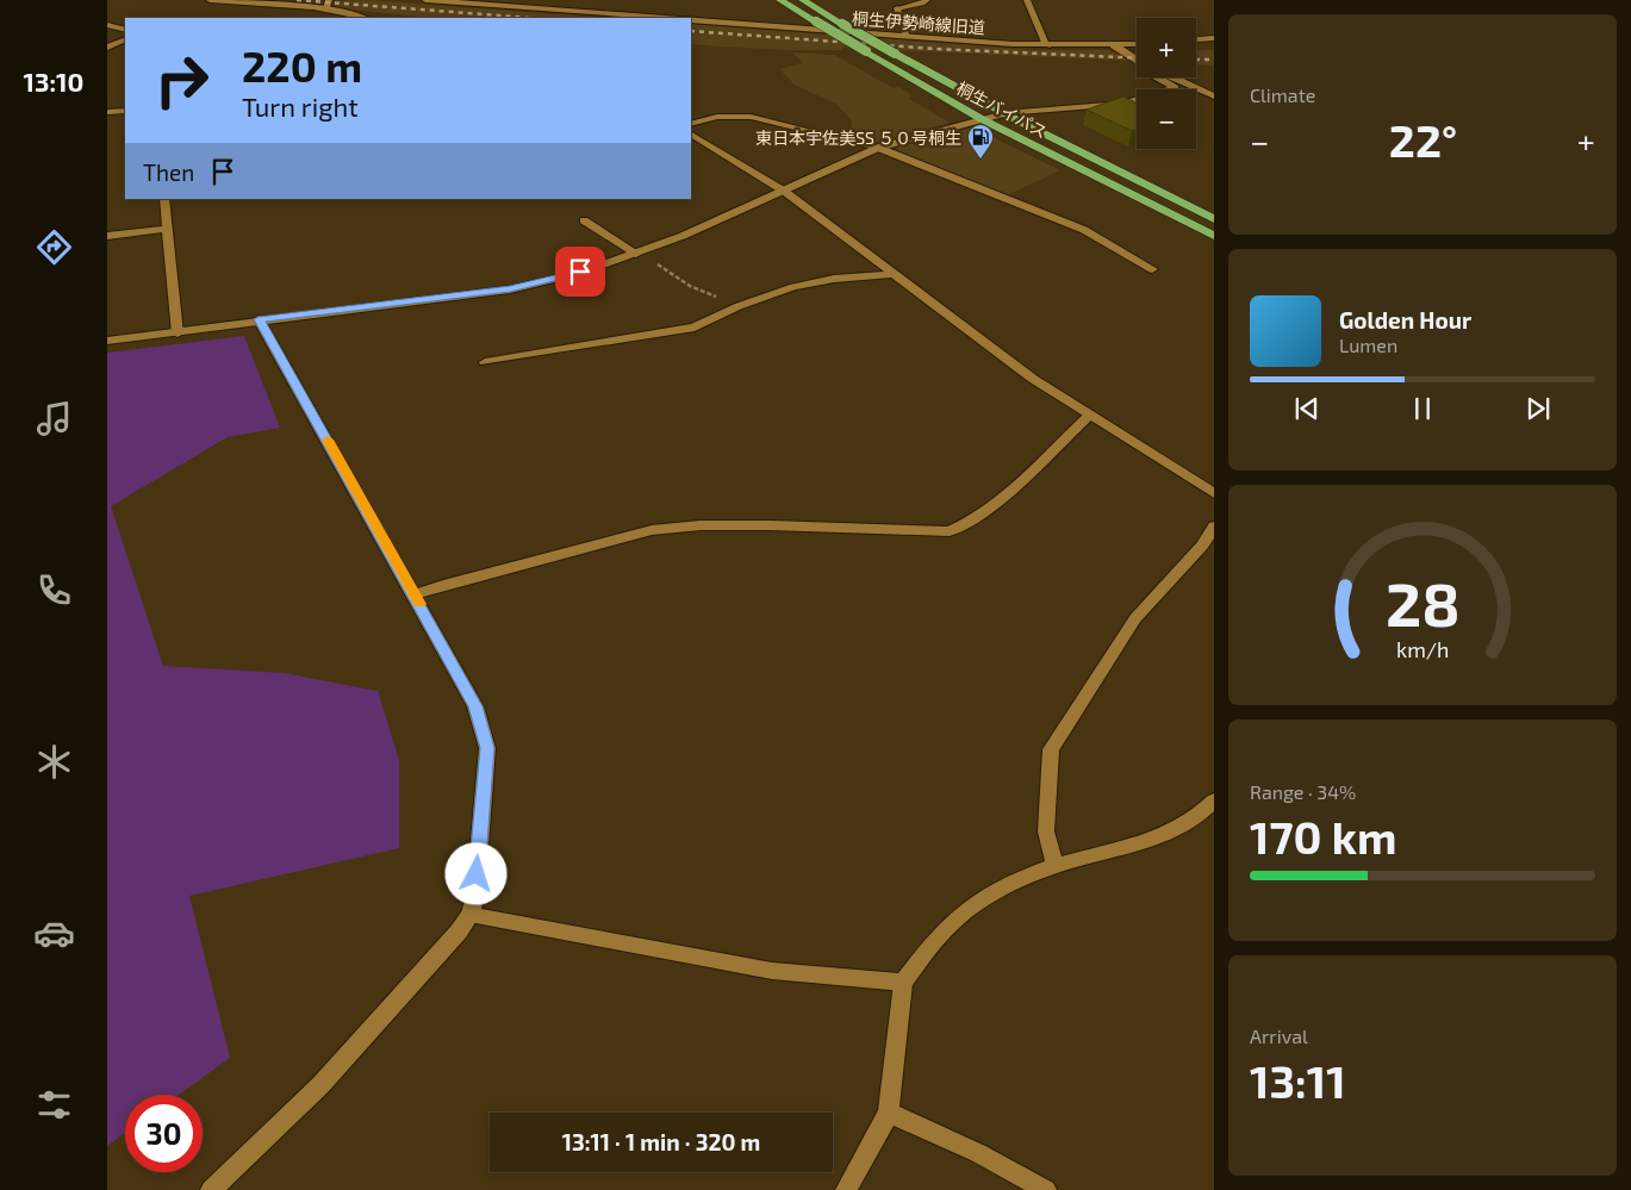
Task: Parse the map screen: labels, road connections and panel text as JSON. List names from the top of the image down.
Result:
{
  "streets": {
    "highway": ["桐生バイパス"],
    "street": ["桐生伊勢崎線旧道"]
  },
  "places": {
    "fuel station": ["東日本宇佐美SS ５０号桐生"]
  },
  "page": {
    "tabs": "13:10",
    "tile": [
      "Climate",
      ["Range · 34%", "170 km"],
      ["Arrival", "13:11"]
    ],
    "map_buttons": ["+", "−"],
    "turn": ["220 m", "Turn right"],
    "heat": ["−", "22°", "+"],
    "then": "Then",
    "song": ["Golden Hour", "Lumen"],
    "limit": "30",
    "trip": "13:11 · 1 min · 320 m",
    "gauge": ["28", "km/h"]
  }
}
